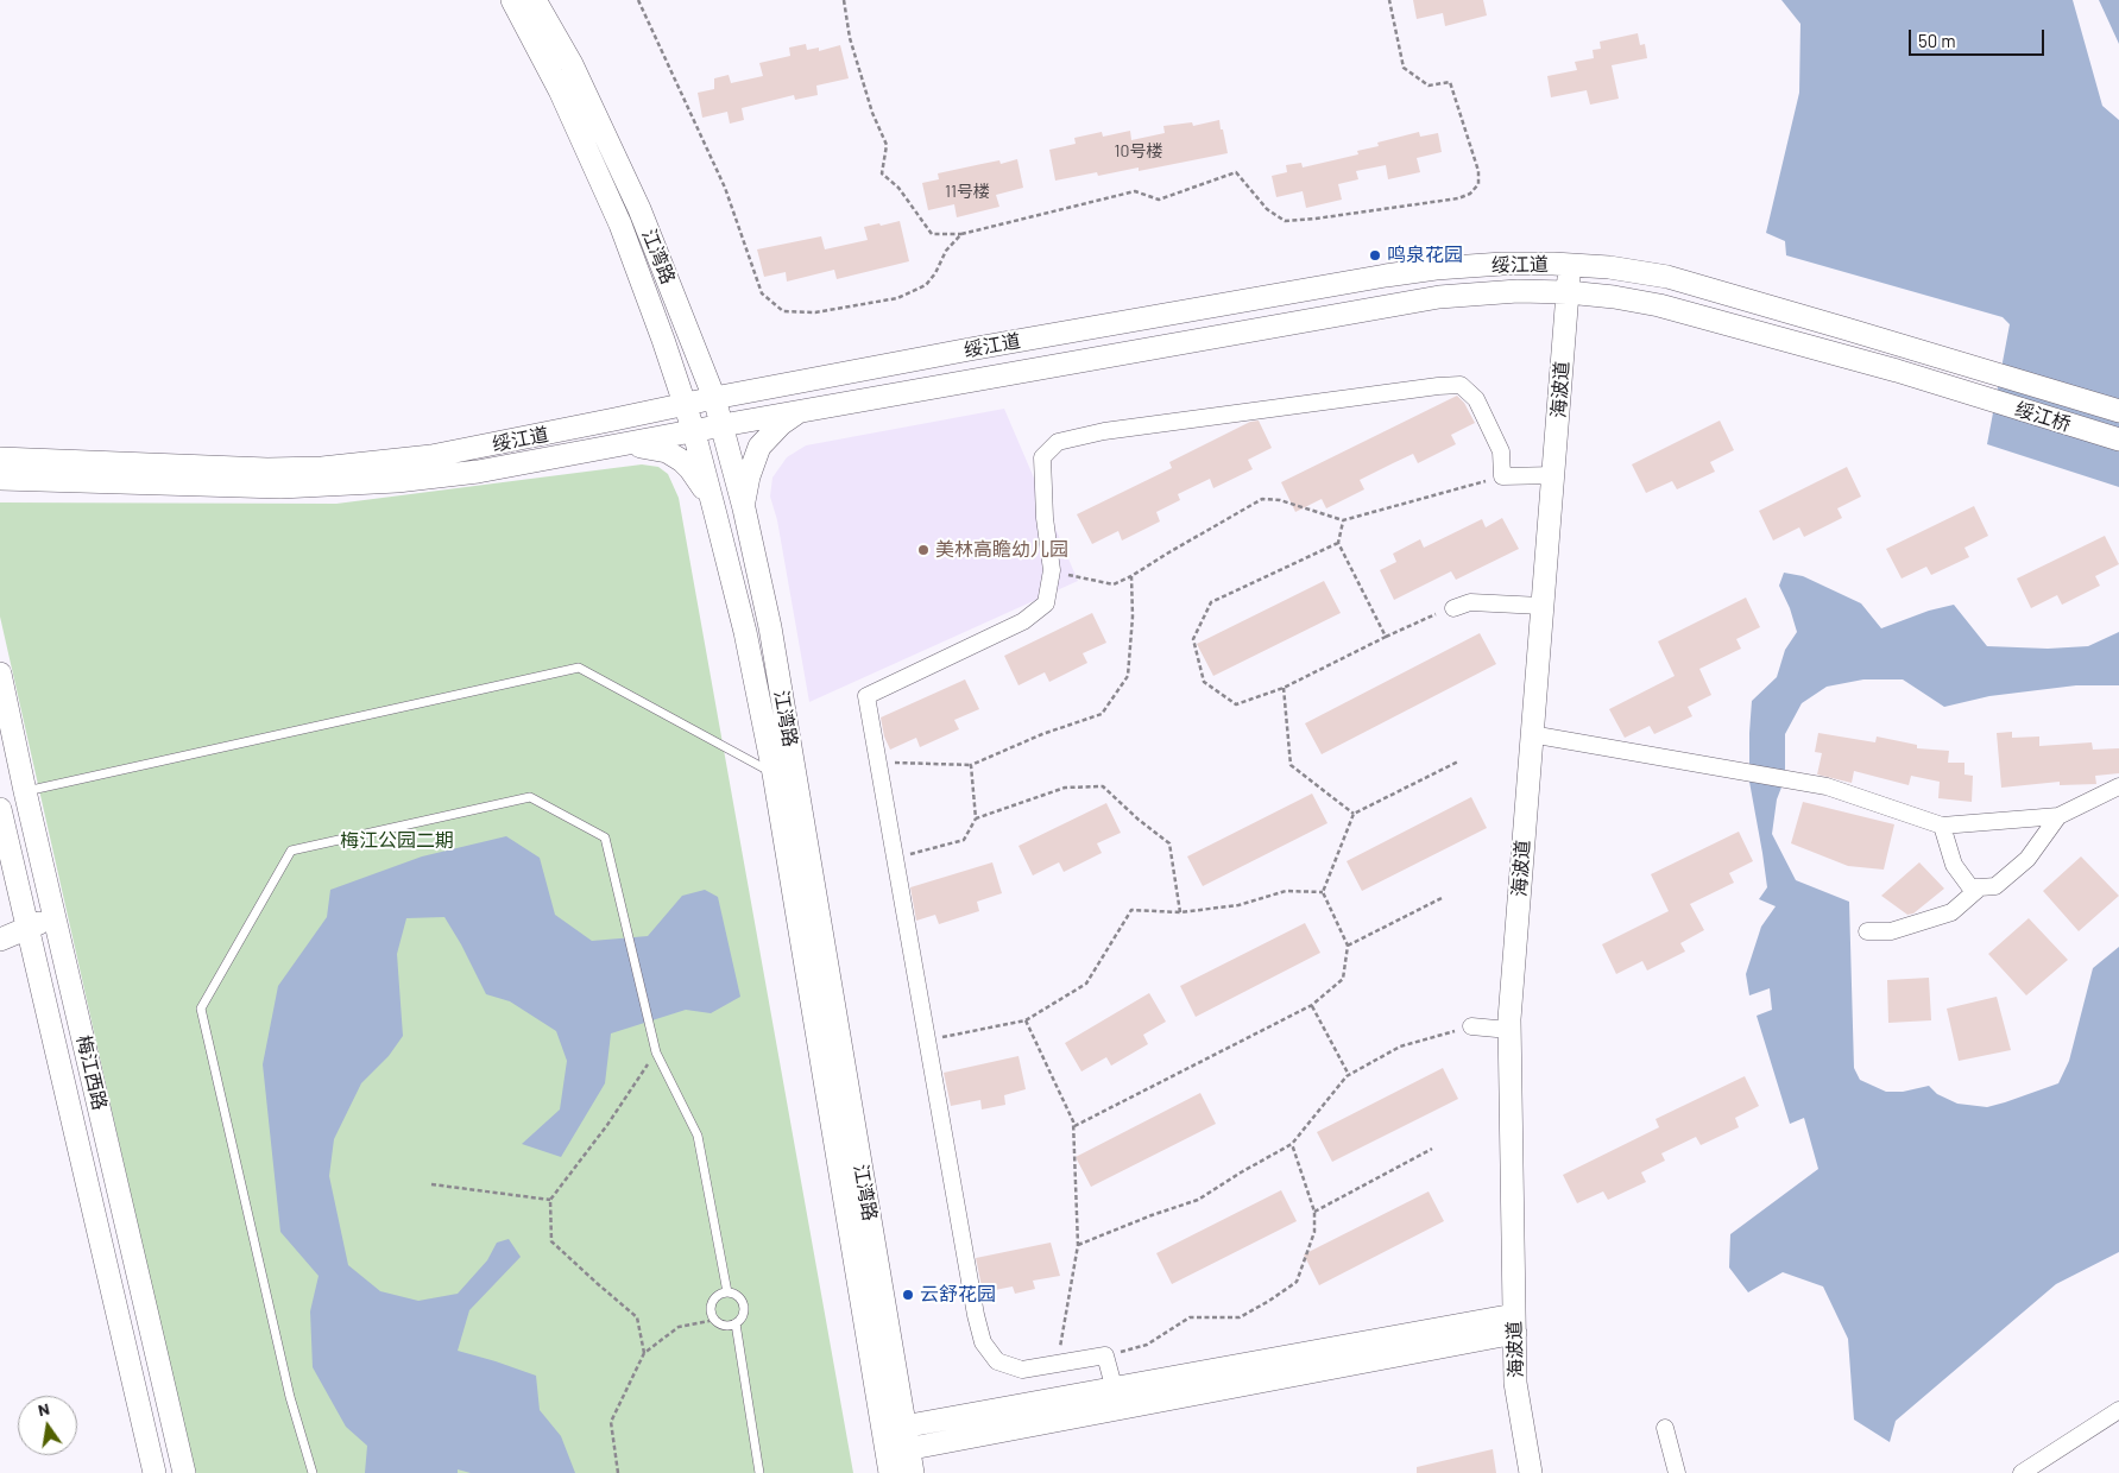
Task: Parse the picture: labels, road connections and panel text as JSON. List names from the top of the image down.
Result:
{
  "streets": {
    "main road": [
      "江湾路",
      "绥江道",
      "海波道",
      "绥江桥",
      "梅江西路"
    ]
  },
  "crossings": [
    ["江湾路", "绥江道"],
    ["绥江道", "海波道"],
    ["绥江道", "绥江桥"]
  ],
  "parks": ["梅江公园二期"],
  "places": ["鸣泉花园", "美林高瞻幼儿园", "云舒花园"],
  "house_numbers": ["10号楼", "11号楼"],
  "scale_bar": "50 m",
  "north": "top"
}
